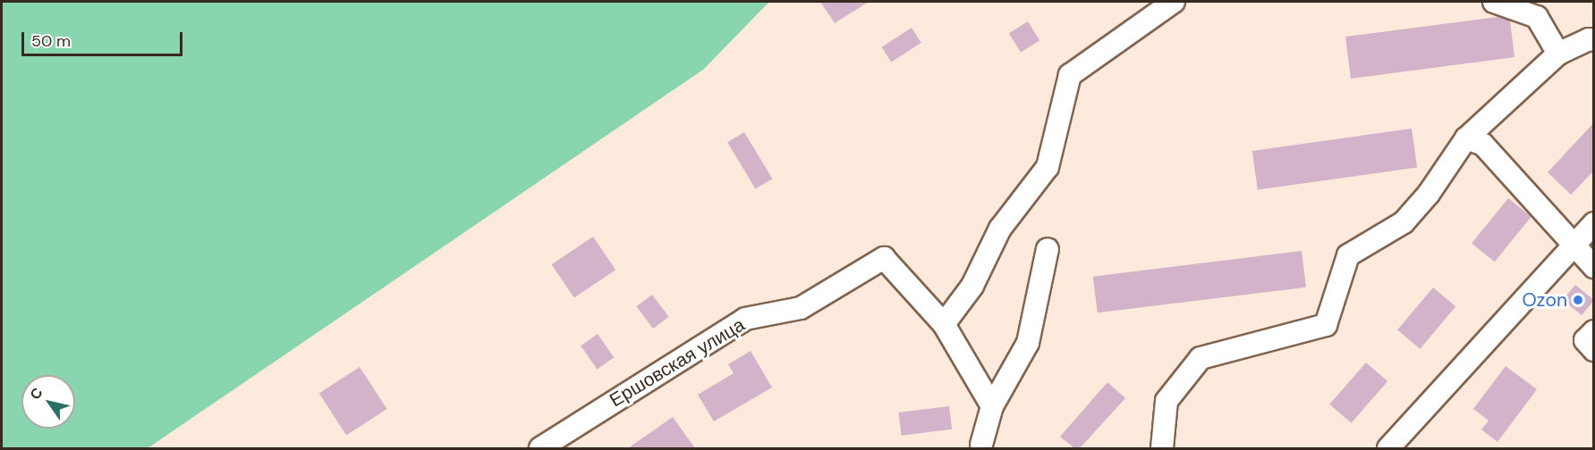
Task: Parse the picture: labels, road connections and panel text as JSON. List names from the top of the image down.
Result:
{
  "streets": {
    "street": ["Ершовская улица"]
  },
  "places": ["Ozon"],
  "scale_bar": "50 m",
  "north": "top left"
}
